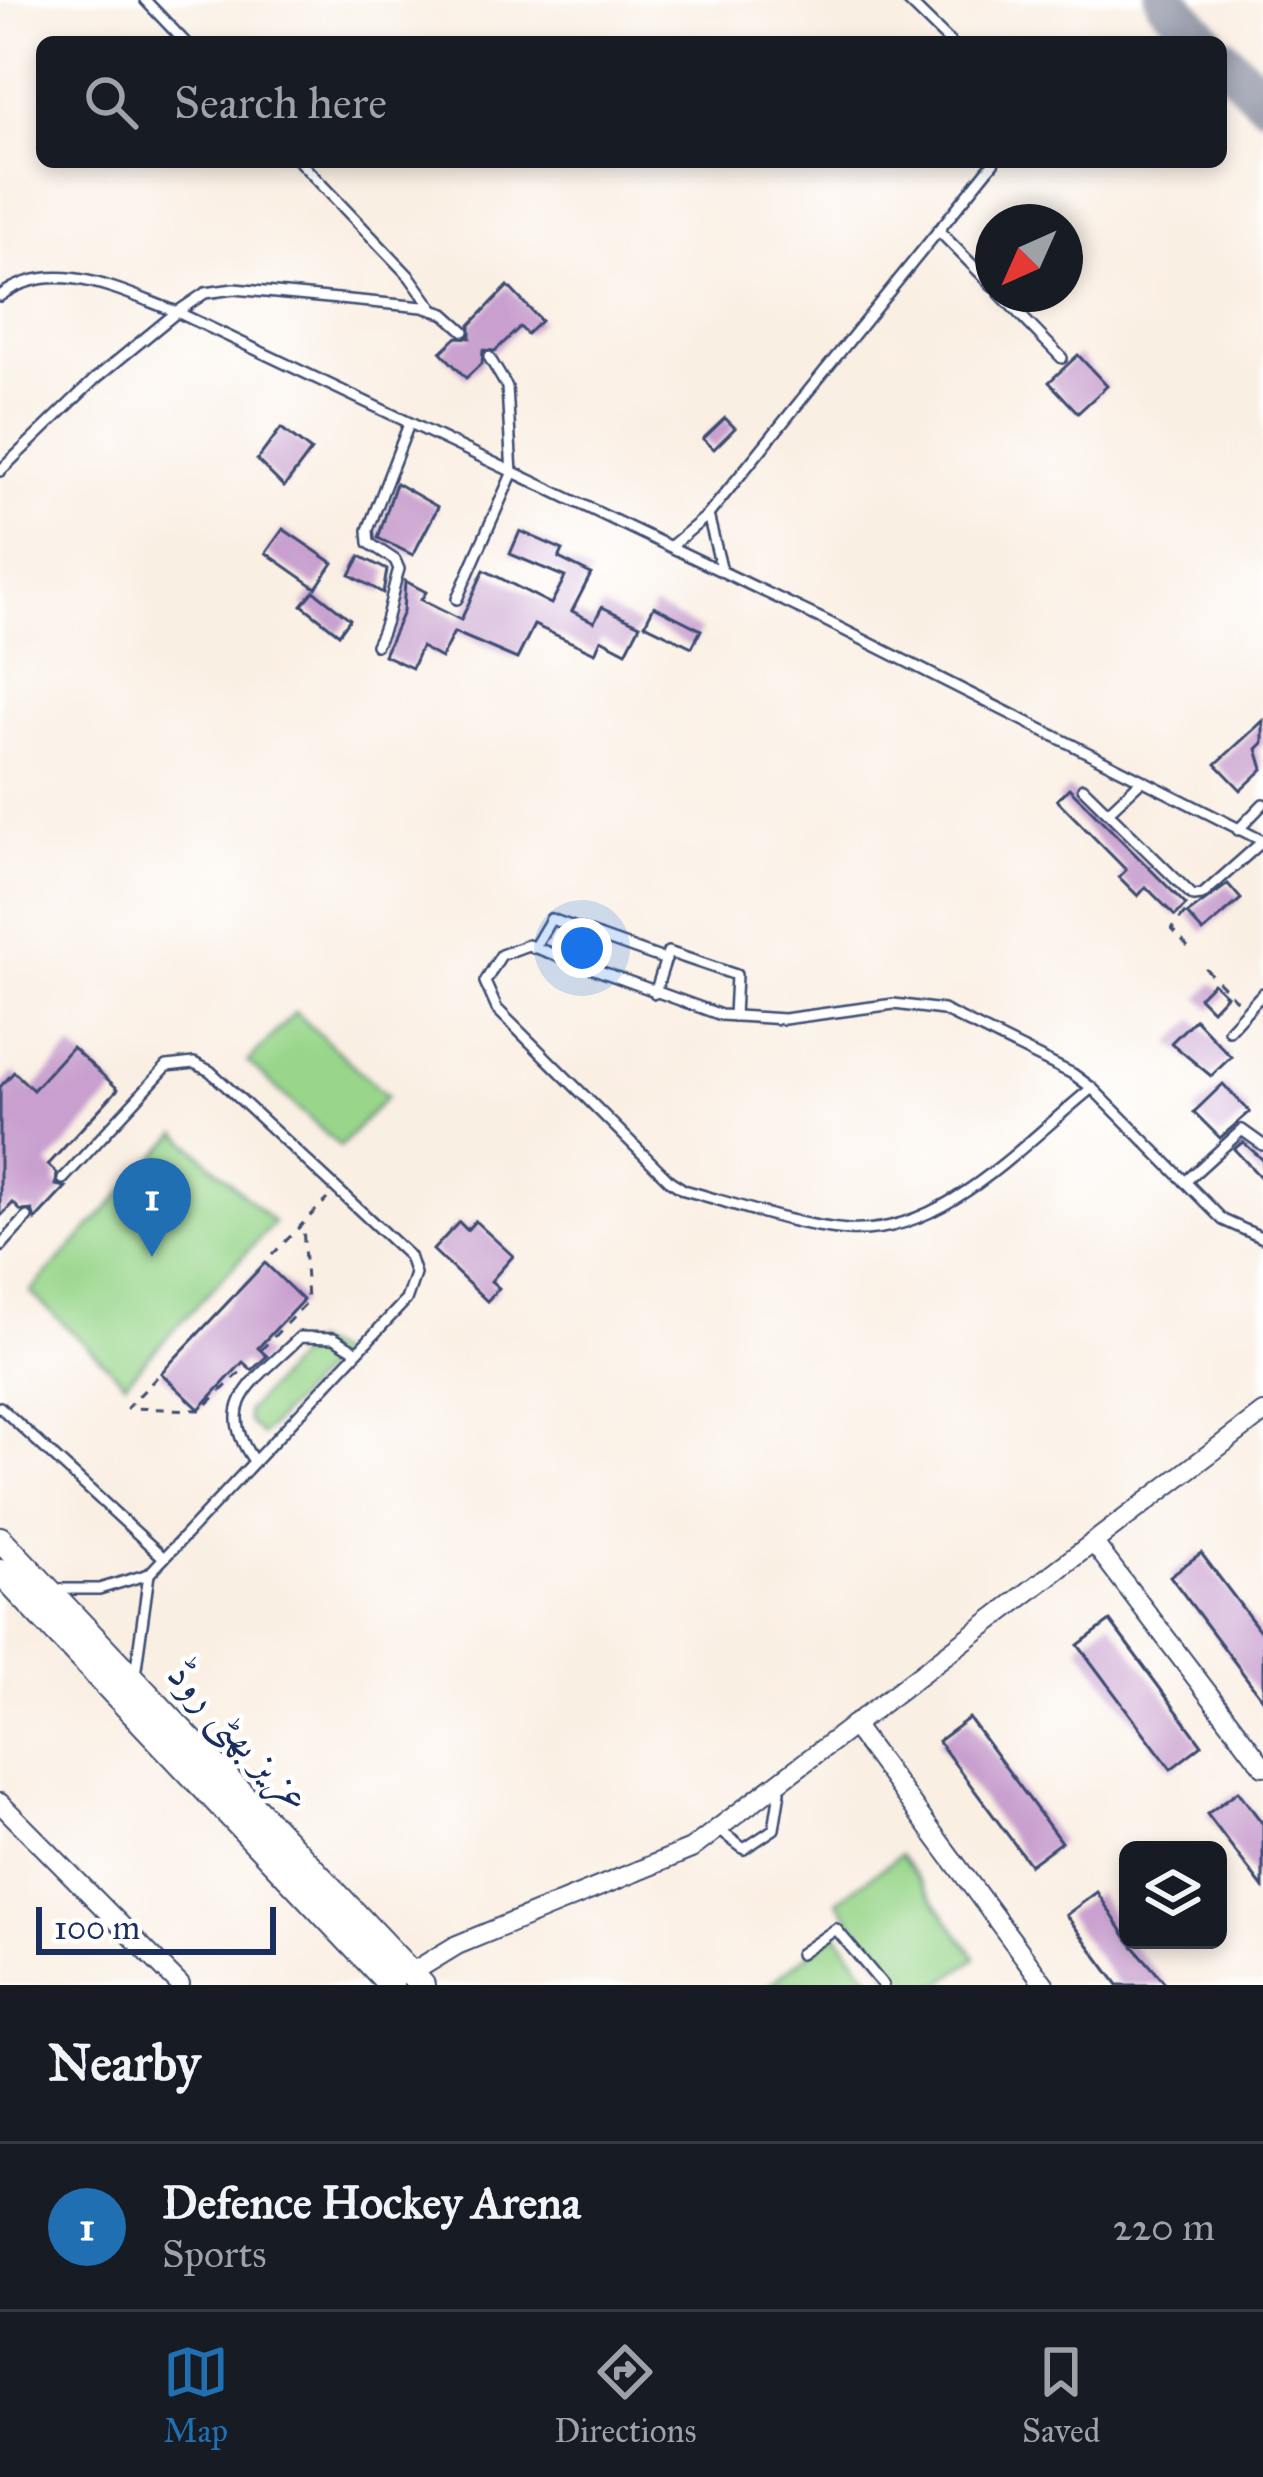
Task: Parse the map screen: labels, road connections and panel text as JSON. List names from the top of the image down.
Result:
{
  "streets": {
    "main road": ["عزیز بھٹی روڈ"]
  },
  "scale_bar": "100 m",
  "north": "bottom left",
  "page": {
    "search": "Search here",
    "pins": "1",
    "scale": "100 m",
    "heading": "Nearby",
    "list": [
      {
        "mark": "1",
        "name": "Defence Hockey Arena",
        "note": "Sports",
        "value": "220 m"
      }
    ],
    "nav": ["Map", "Directions", "Saved"]
  }
}
